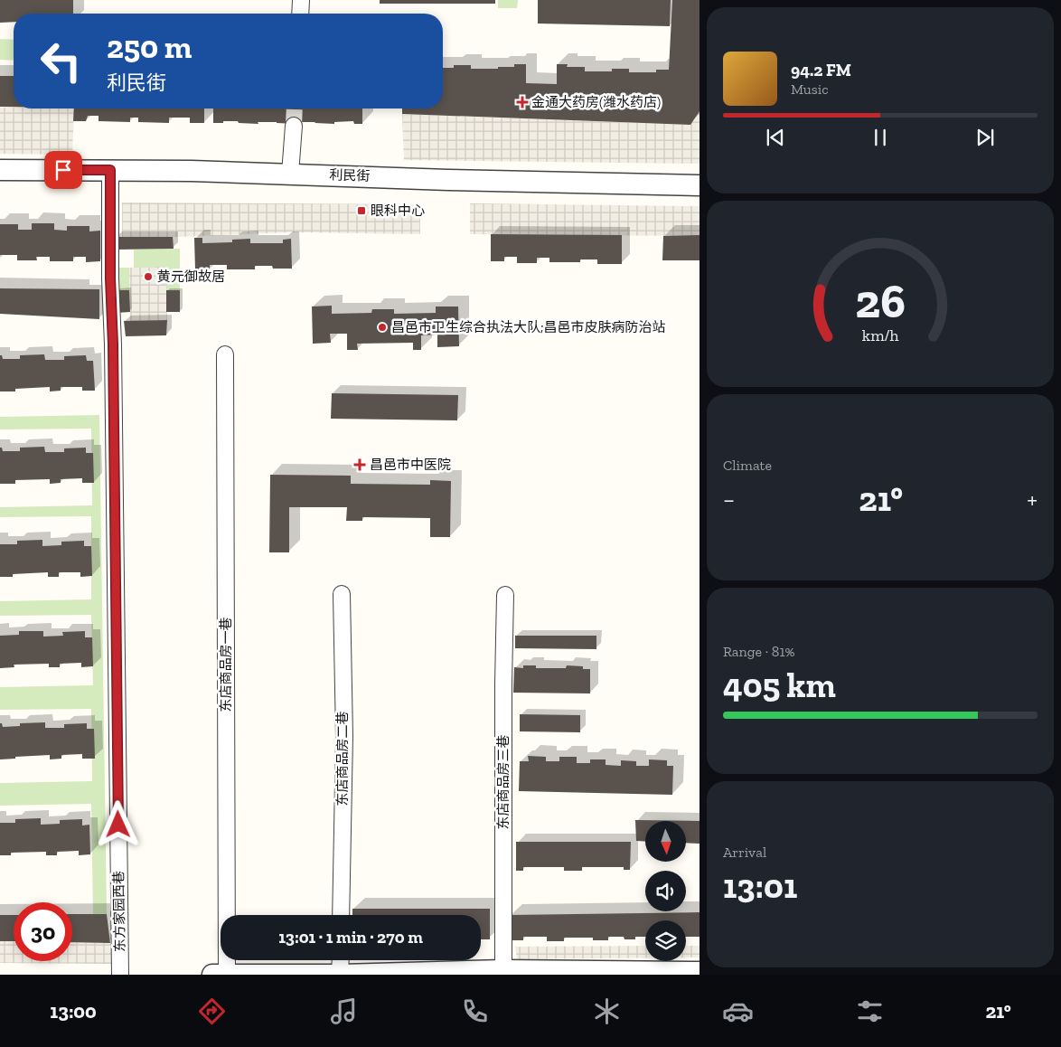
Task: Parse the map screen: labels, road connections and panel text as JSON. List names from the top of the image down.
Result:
{
  "streets": {
    "street": [
      "利民街",
      "东店商品房一巷",
      "东店商品房二巷",
      "东店商品房三巷",
      "东方家园西巷"
    ]
  },
  "crossings": [
    ["利民街", "东方家园西巷"]
  ],
  "places": {
    "health": ["金通大药房(潍水药店)", "昌邑市中医院"],
    "transit": ["眼科中心"],
    "other": ["黄元御故居", "昌邑市卫生综合执法大队;昌邑市皮肤病防治站"]
  },
  "north": "bottom",
  "page": {
    "turn": ["250 m", "利民街"],
    "song": ["94.2 FM", "Music"],
    "tile": [
      "Climate",
      ["Range · 81%", "405 km"],
      ["Arrival", "13:01"]
    ],
    "heat": ["−", "21°", "+"],
    "limit": "30",
    "trip": "13:01 · 1 min · 270 m",
    "tabs": ["13:00", "21°"],
    "gauge": ["26", "km/h"]
  }
}
